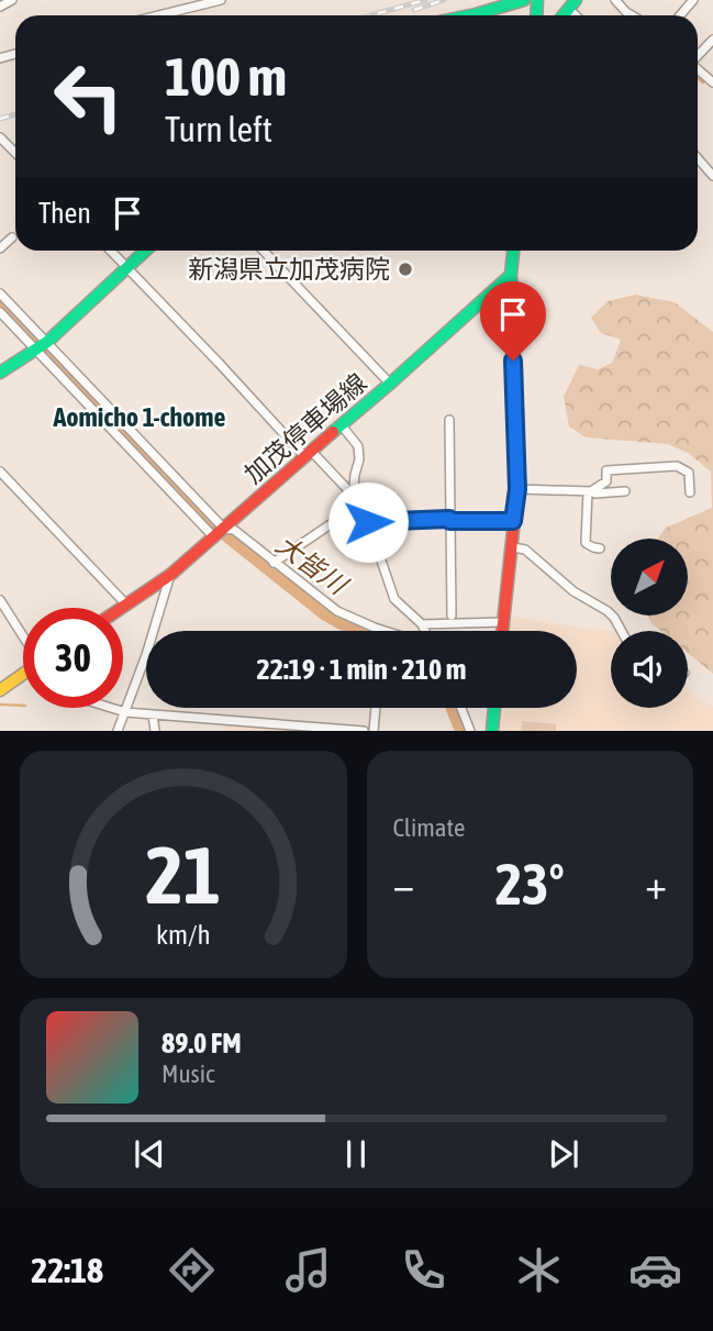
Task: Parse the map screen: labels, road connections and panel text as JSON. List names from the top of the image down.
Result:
{
  "streets": {
    "street": ["加茂停車場線"]
  },
  "districts": ["Aomicho 1-chome"],
  "water": ["大皆川"],
  "places": ["新潟県立加茂病院"],
  "north": "top right",
  "page": {
    "turn": ["100 m", "Turn left"],
    "then": "Then",
    "limit": "30",
    "trip": "22:19 · 1 min · 210 m",
    "tile": "Climate",
    "heat": ["−", "23°", "+"],
    "song": ["89.0 FM", "Music"],
    "tabs": "22:18",
    "gauge": ["21", "km/h"]
  }
}
